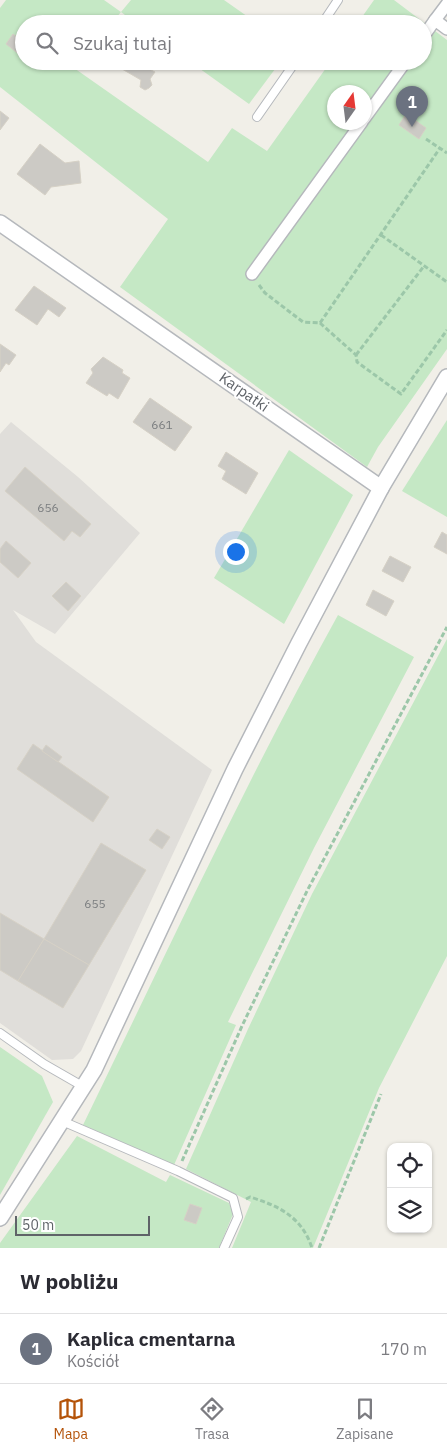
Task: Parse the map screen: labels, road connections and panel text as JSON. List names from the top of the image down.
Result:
{
  "streets": {
    "street": ["Karpatki"]
  },
  "house_numbers": ["661", "656", "655"],
  "scale_bar": "50 m",
  "north": "top",
  "page": {
    "search": "Szukaj tutaj",
    "pins": "1",
    "scale": "50 m",
    "heading": "W pobliżu",
    "list": [
      {
        "mark": "1",
        "name": "Kaplica cmentarna",
        "note": "Kościół",
        "value": "170 m"
      }
    ],
    "nav": ["Mapa", "Trasa", "Zapisane"]
  }
}
